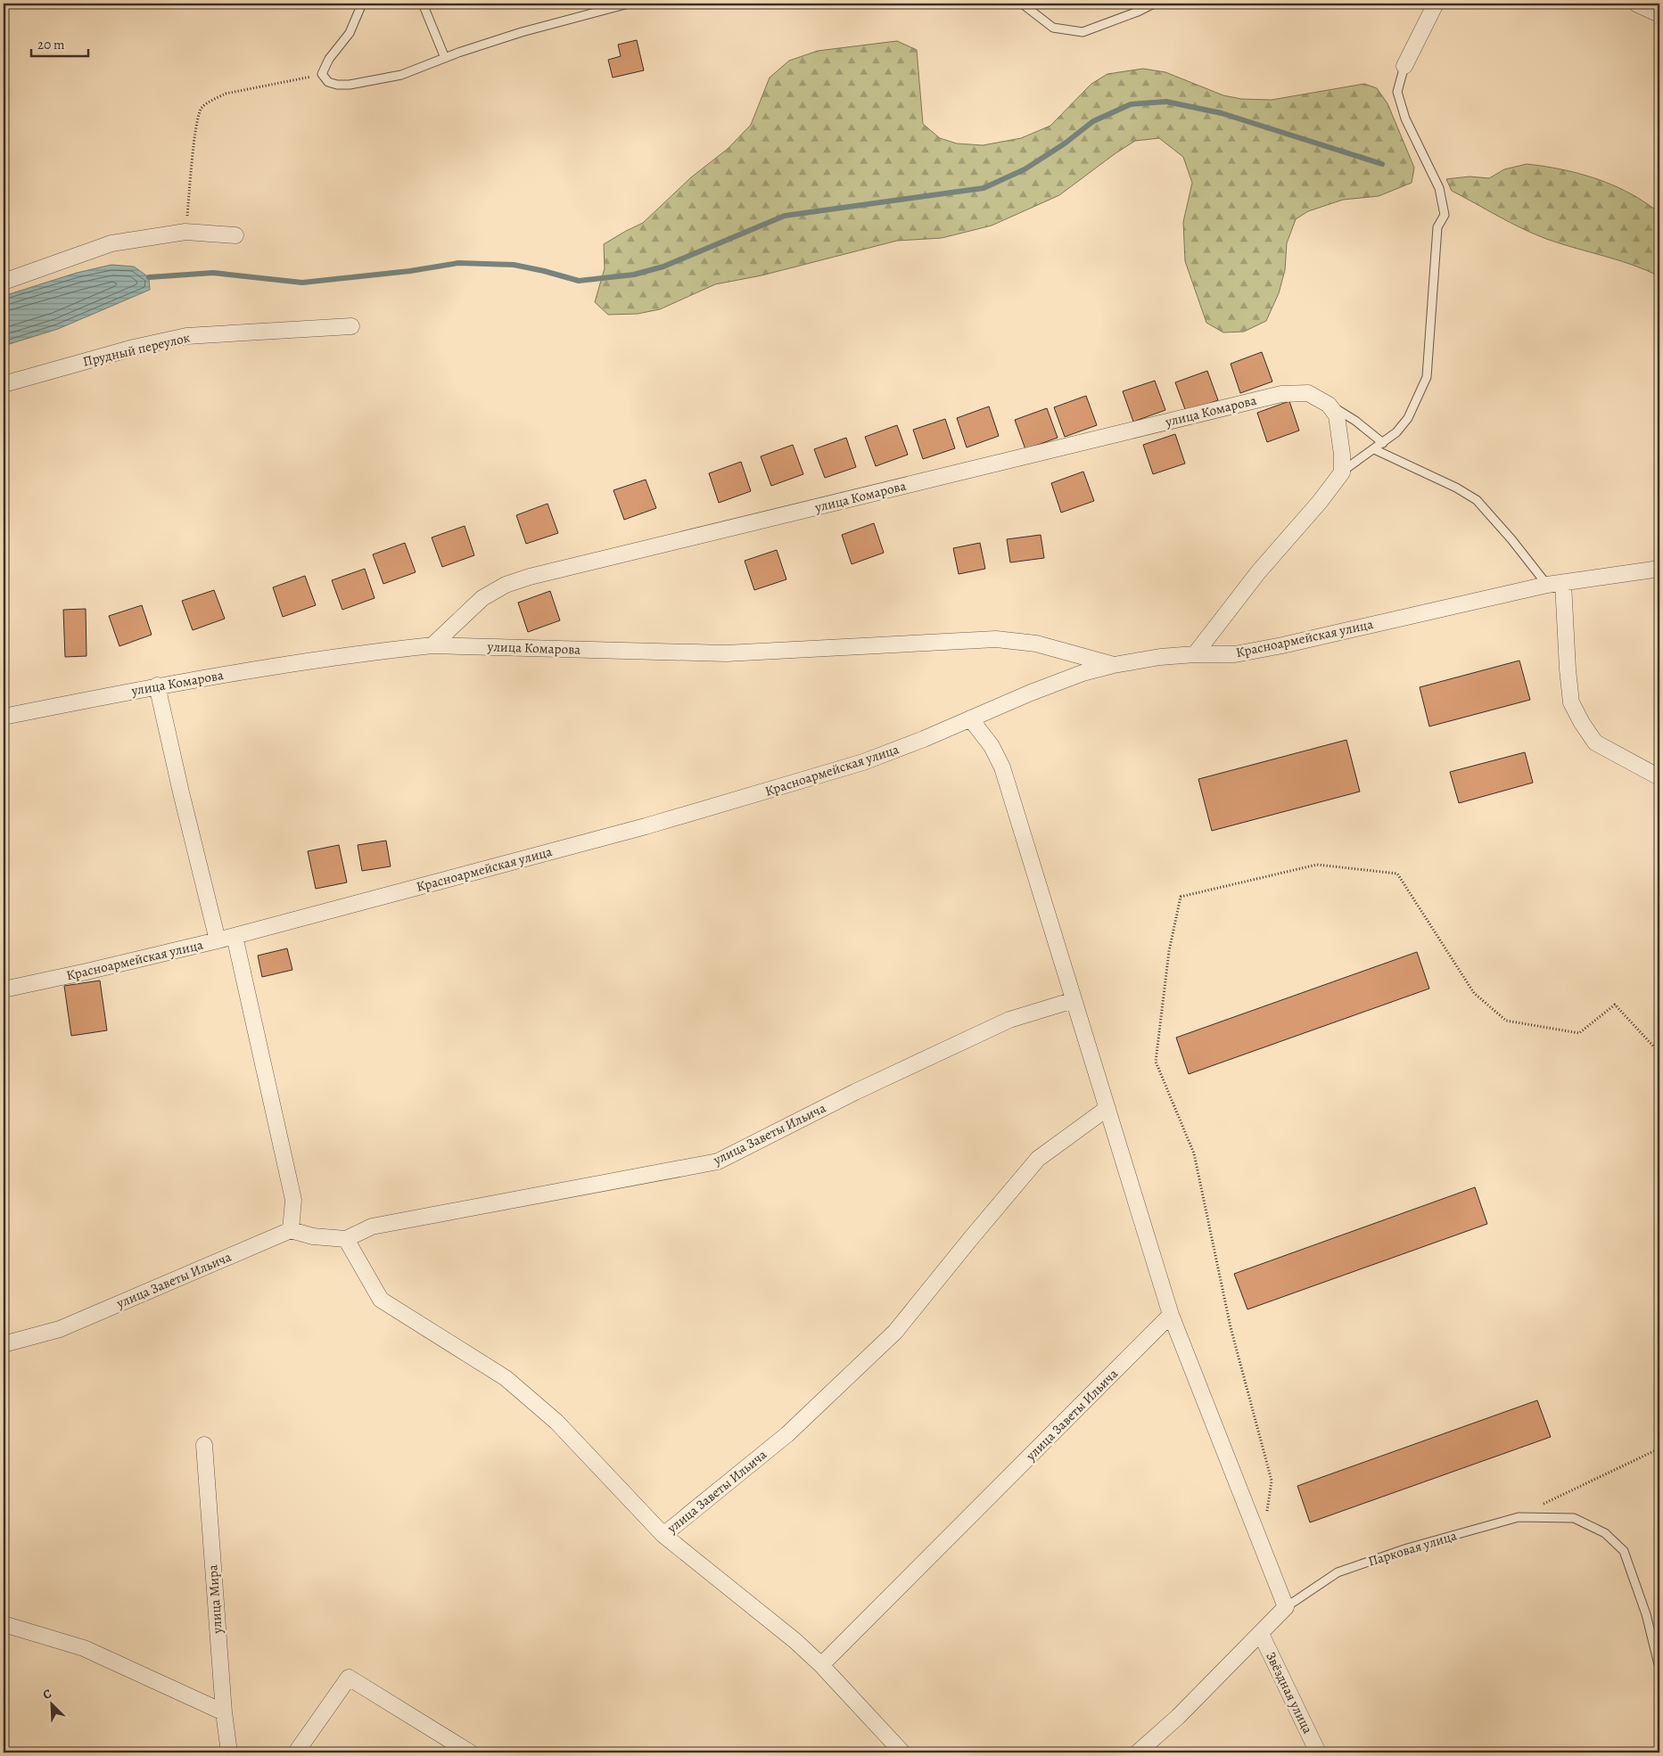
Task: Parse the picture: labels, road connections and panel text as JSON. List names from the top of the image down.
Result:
{
  "streets": {
    "street": [
      "Прудный переулок",
      "улица Комарова",
      "Красноармейская улица",
      "улица Заветы Ильича",
      "Парковая улица",
      "улица Мира",
      "Звёздная улица"
    ]
  },
  "crossings": [
    ["улица Комарова", "Красноармейская улица"],
    ["Парковая улица", "Звёздная улица"]
  ],
  "scale_bar": "20 m",
  "north": "top left"
}
